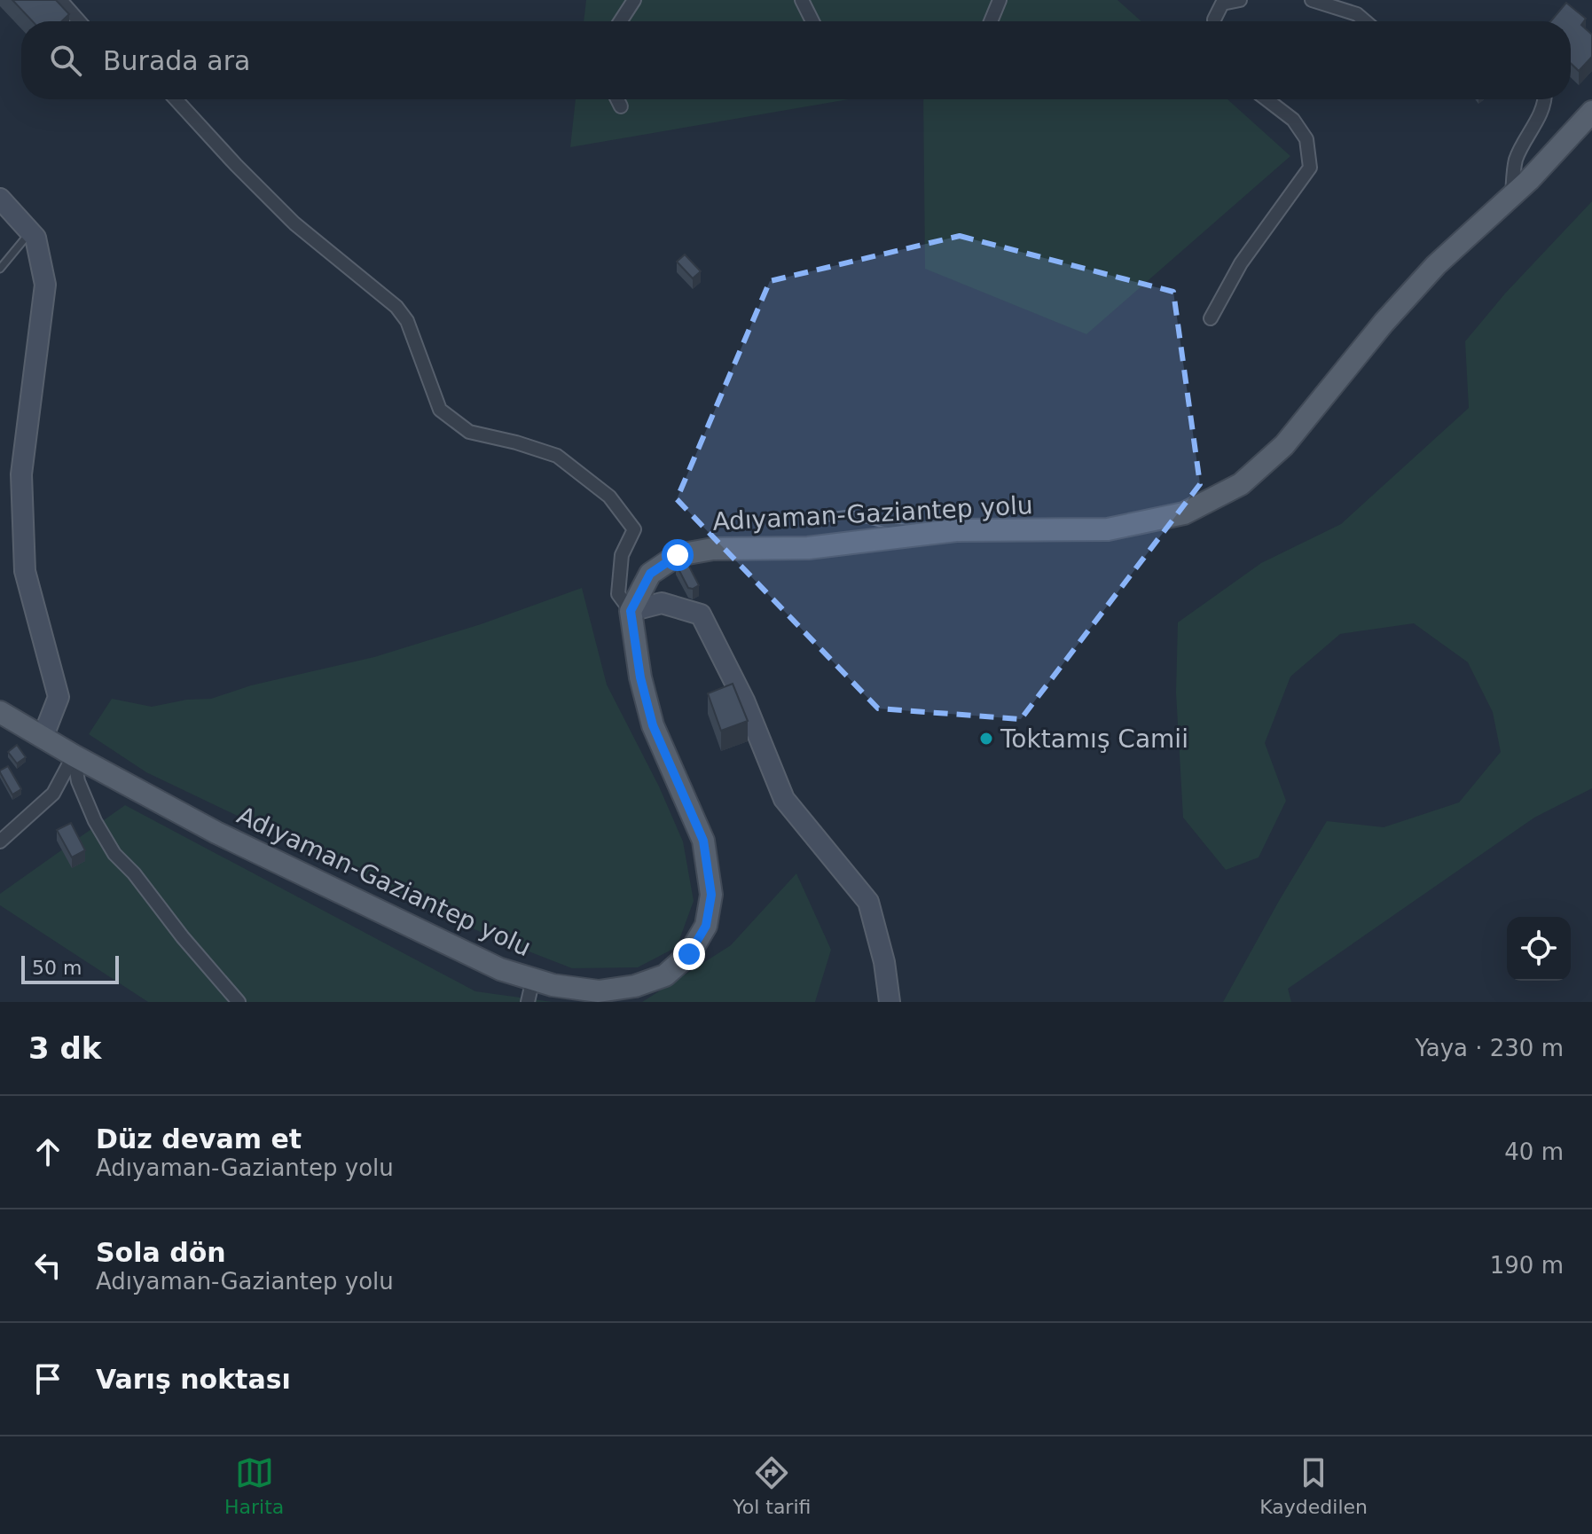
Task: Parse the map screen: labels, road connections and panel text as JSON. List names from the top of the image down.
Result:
{
  "streets": {
    "main road": ["Adıyaman-Gaziantep yolu"]
  },
  "places": ["Toktamış Camii"],
  "scale_bar": "50 m",
  "page": {
    "search": "Burada ara",
    "scale": "50 m",
    "heading": ["3 dk", "Yaya · 230 m"],
    "list": [
      ["Düz devam et", "Adıyaman-Gaziantep yolu", "40 m"],
      ["Sola dön", "Adıyaman-Gaziantep yolu", "190 m"],
      "Varış noktası"
    ],
    "nav": ["Harita", "Yol tarifi", "Kaydedilen"]
  }
}
